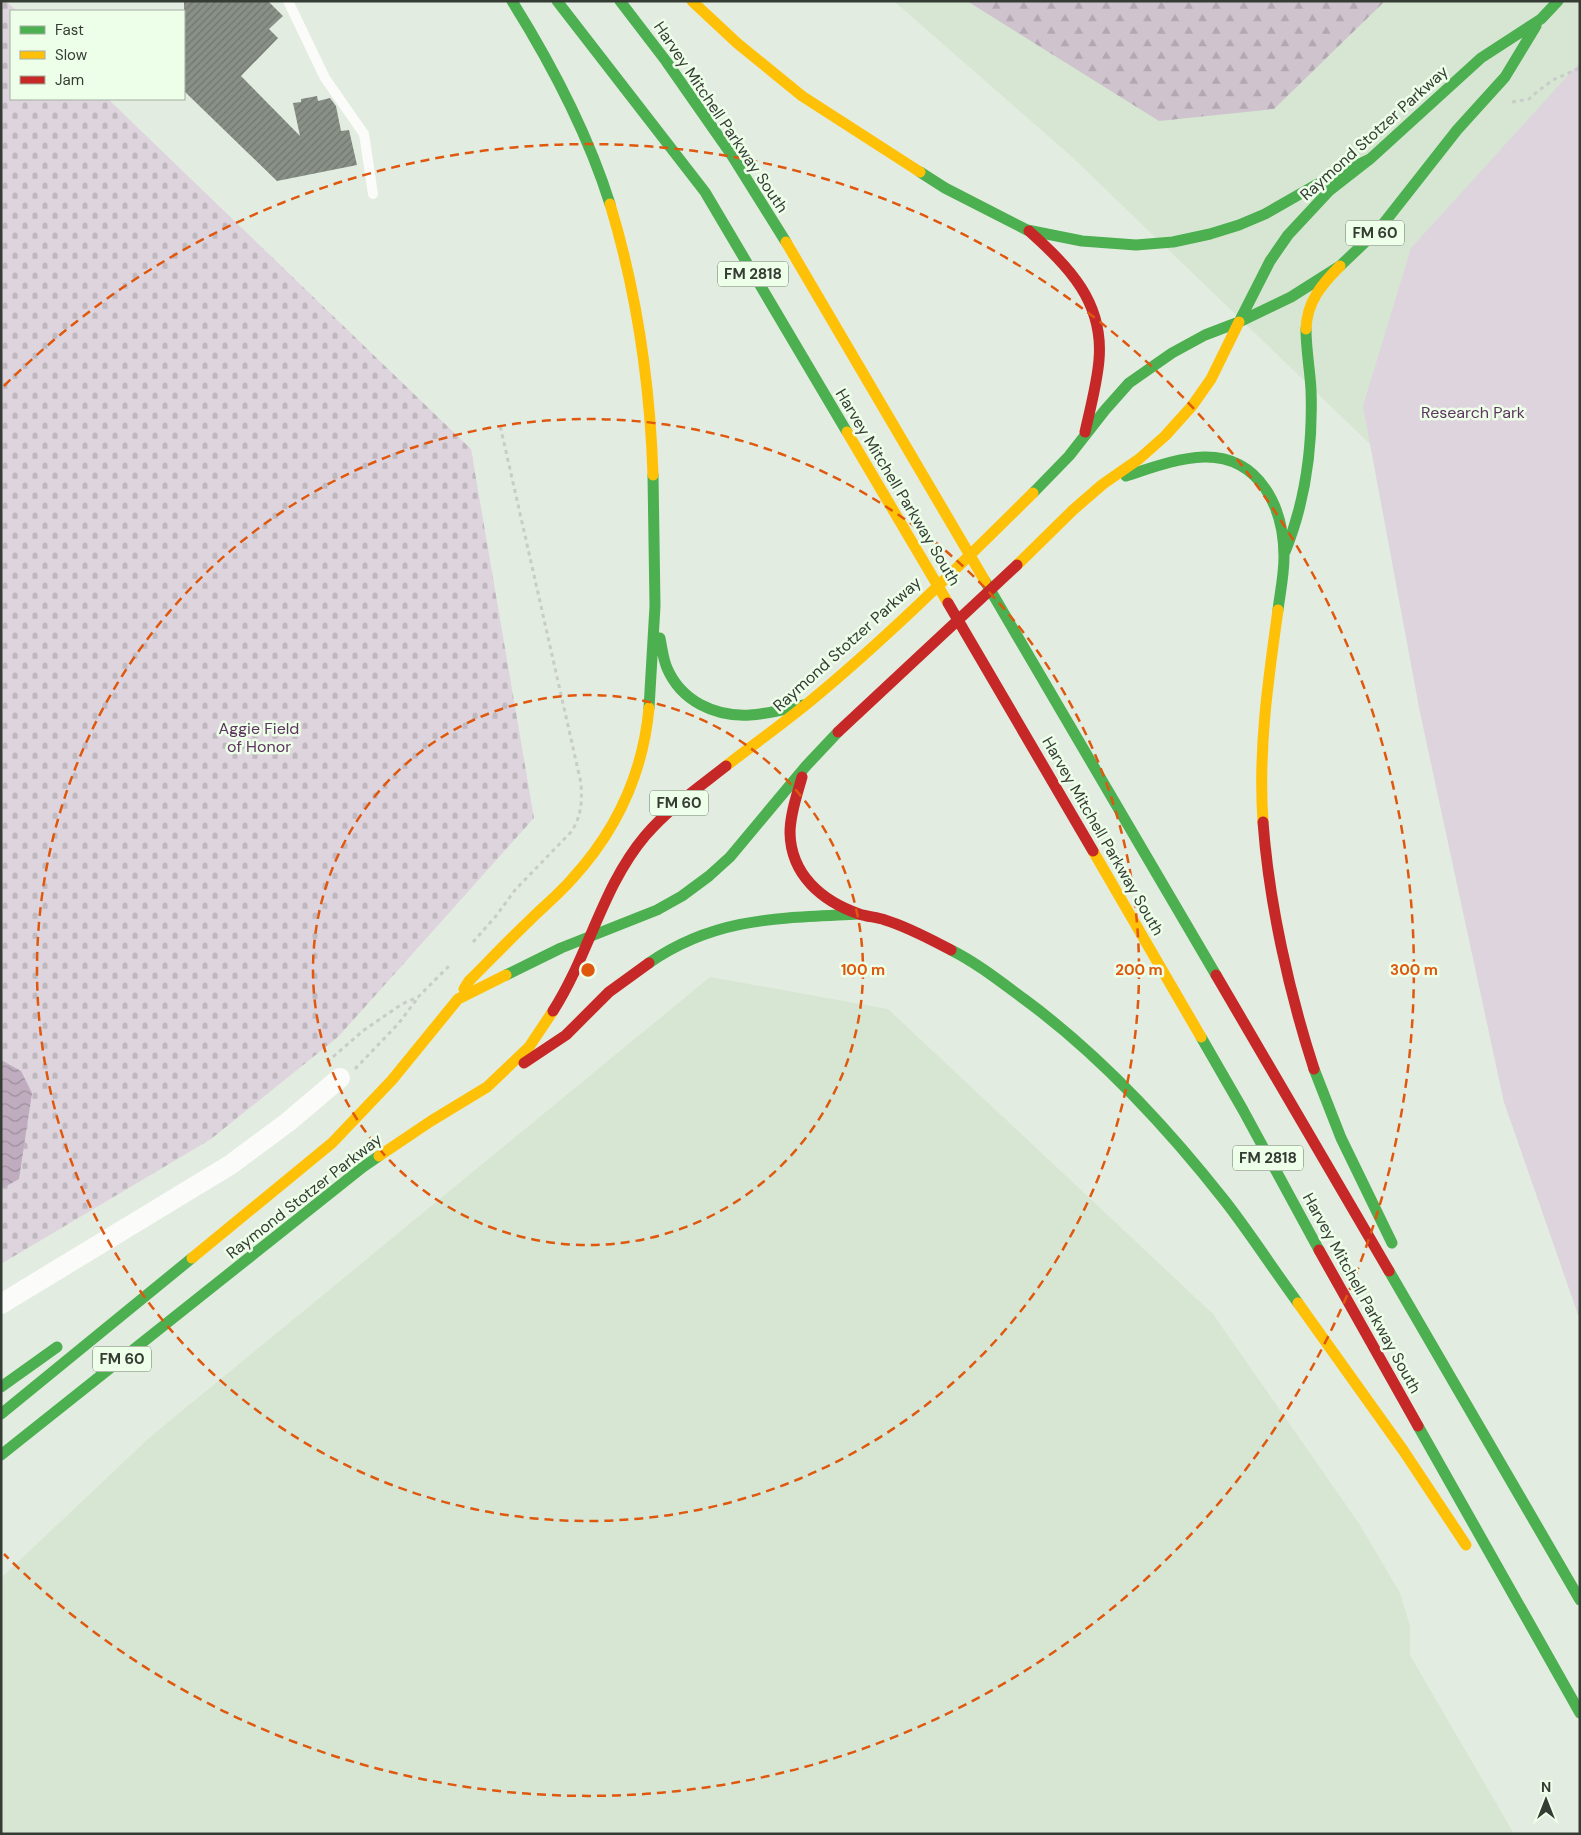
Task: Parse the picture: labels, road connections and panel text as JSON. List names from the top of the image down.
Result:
{
  "streets": {
    "main road": [
      "Harvey Mitchell Parkway South",
      "Raymond Stotzer Parkway",
      "FM 60",
      "FM 2818"
    ]
  },
  "parks": ["Research Park", "Aggie Field of Honor"],
  "legend": ["Fast", "Slow", "Jam"],
  "north": "top",
  "rings": ["100 m", "200 m", "300 m"]
}
